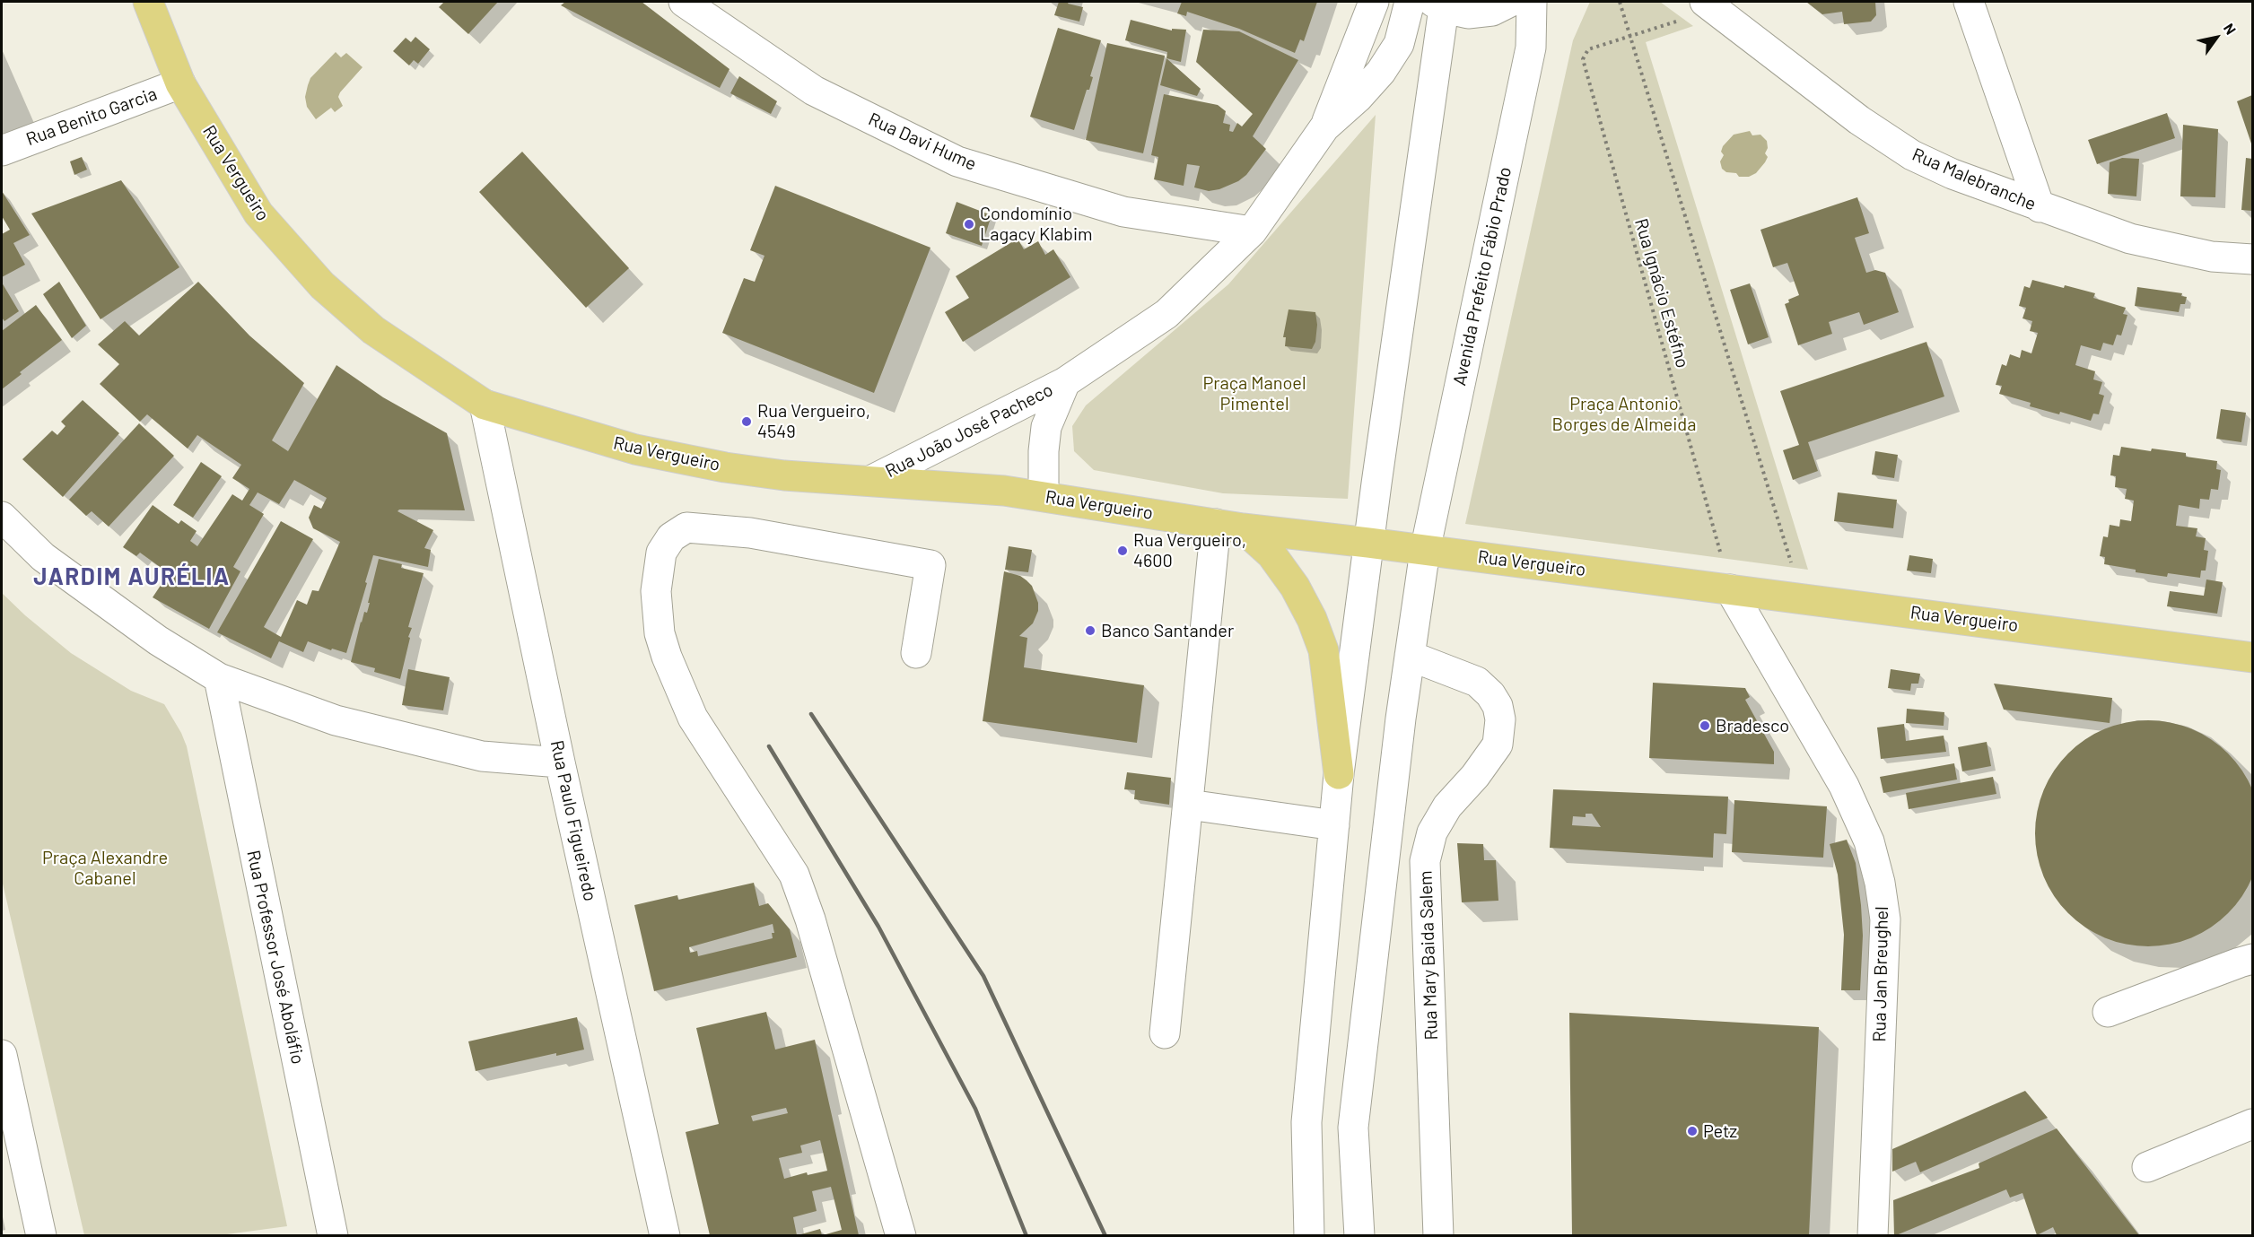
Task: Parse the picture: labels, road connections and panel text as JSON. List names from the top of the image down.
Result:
{
  "streets": {
    "main road": ["Rua Vergueiro"],
    "street": [
      "Rua Benito Garcia",
      "Rua Davi Hume",
      "Rua Malebranche",
      "Avenida Prefeito Fábio Prado",
      "Rua João José Pacheco",
      "Rua Paulo Figueiredo",
      "Rua Mary Baida Salem",
      "Rua Professor José Aboláfio",
      "Rua Jan Breughel"
    ],
    "path": ["Rua Ignácio Estéfno"]
  },
  "crossings": [
    ["Rua Benito Garcia", "Rua Vergueiro"],
    ["Rua Davi Hume", "Rua João José Pacheco"],
    ["Rua Vergueiro", "Avenida Prefeito Fábio Prado"],
    ["Rua Vergueiro", "Rua Ignácio Estéfno"],
    ["Rua Vergueiro", "Rua João José Pacheco"],
    ["Rua Vergueiro", "Rua Paulo Figueiredo"],
    ["Rua Vergueiro", "Rua Jan Breughel"],
    ["Avenida Prefeito Fábio Prado", "Rua Mary Baida Salem"],
    ["Rua Ignácio Estéfno", "Rua Jan Breughel"]
  ],
  "districts": ["JARDIM AURÉLIA"],
  "parks": ["Praça Manoel Pimentel", "Praça Antonio Borges de Almeida", "Praça Alexandre Cabanel"],
  "places": [
    "Condomínio Lagacy Klabim",
    "Rua Vergueiro, 4549",
    "Rua Vergueiro, 4600",
    "Banco Santander",
    "Bradesco",
    "Petz"
  ],
  "north": "top right"
}
